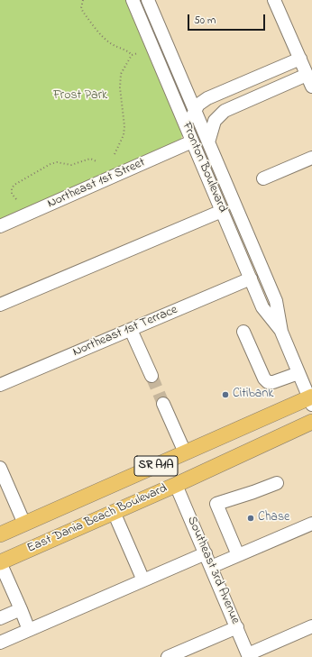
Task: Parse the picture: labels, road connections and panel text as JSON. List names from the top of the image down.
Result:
{
  "streets": {
    "main road": ["SR A1A", "East Dania Beach Boulevard"],
    "street": [
      "Fronton Boulevard",
      "Northeast 1st Street",
      "Northeast 1st Terrace",
      "Southeast 3rd Avenue"
    ]
  },
  "crossings": [
    ["Fronton Boulevard", "Northeast 1st Street"],
    ["Fronton Boulevard", "Northeast 1st Terrace"],
    ["Fronton Boulevard", "East Dania Beach Boulevard"],
    ["East Dania Beach Boulevard", "Southeast 3rd Avenue"]
  ],
  "parks": ["Frost Park"],
  "places": ["Citibank", "Chase"],
  "scale_bar": "50 m"
}
